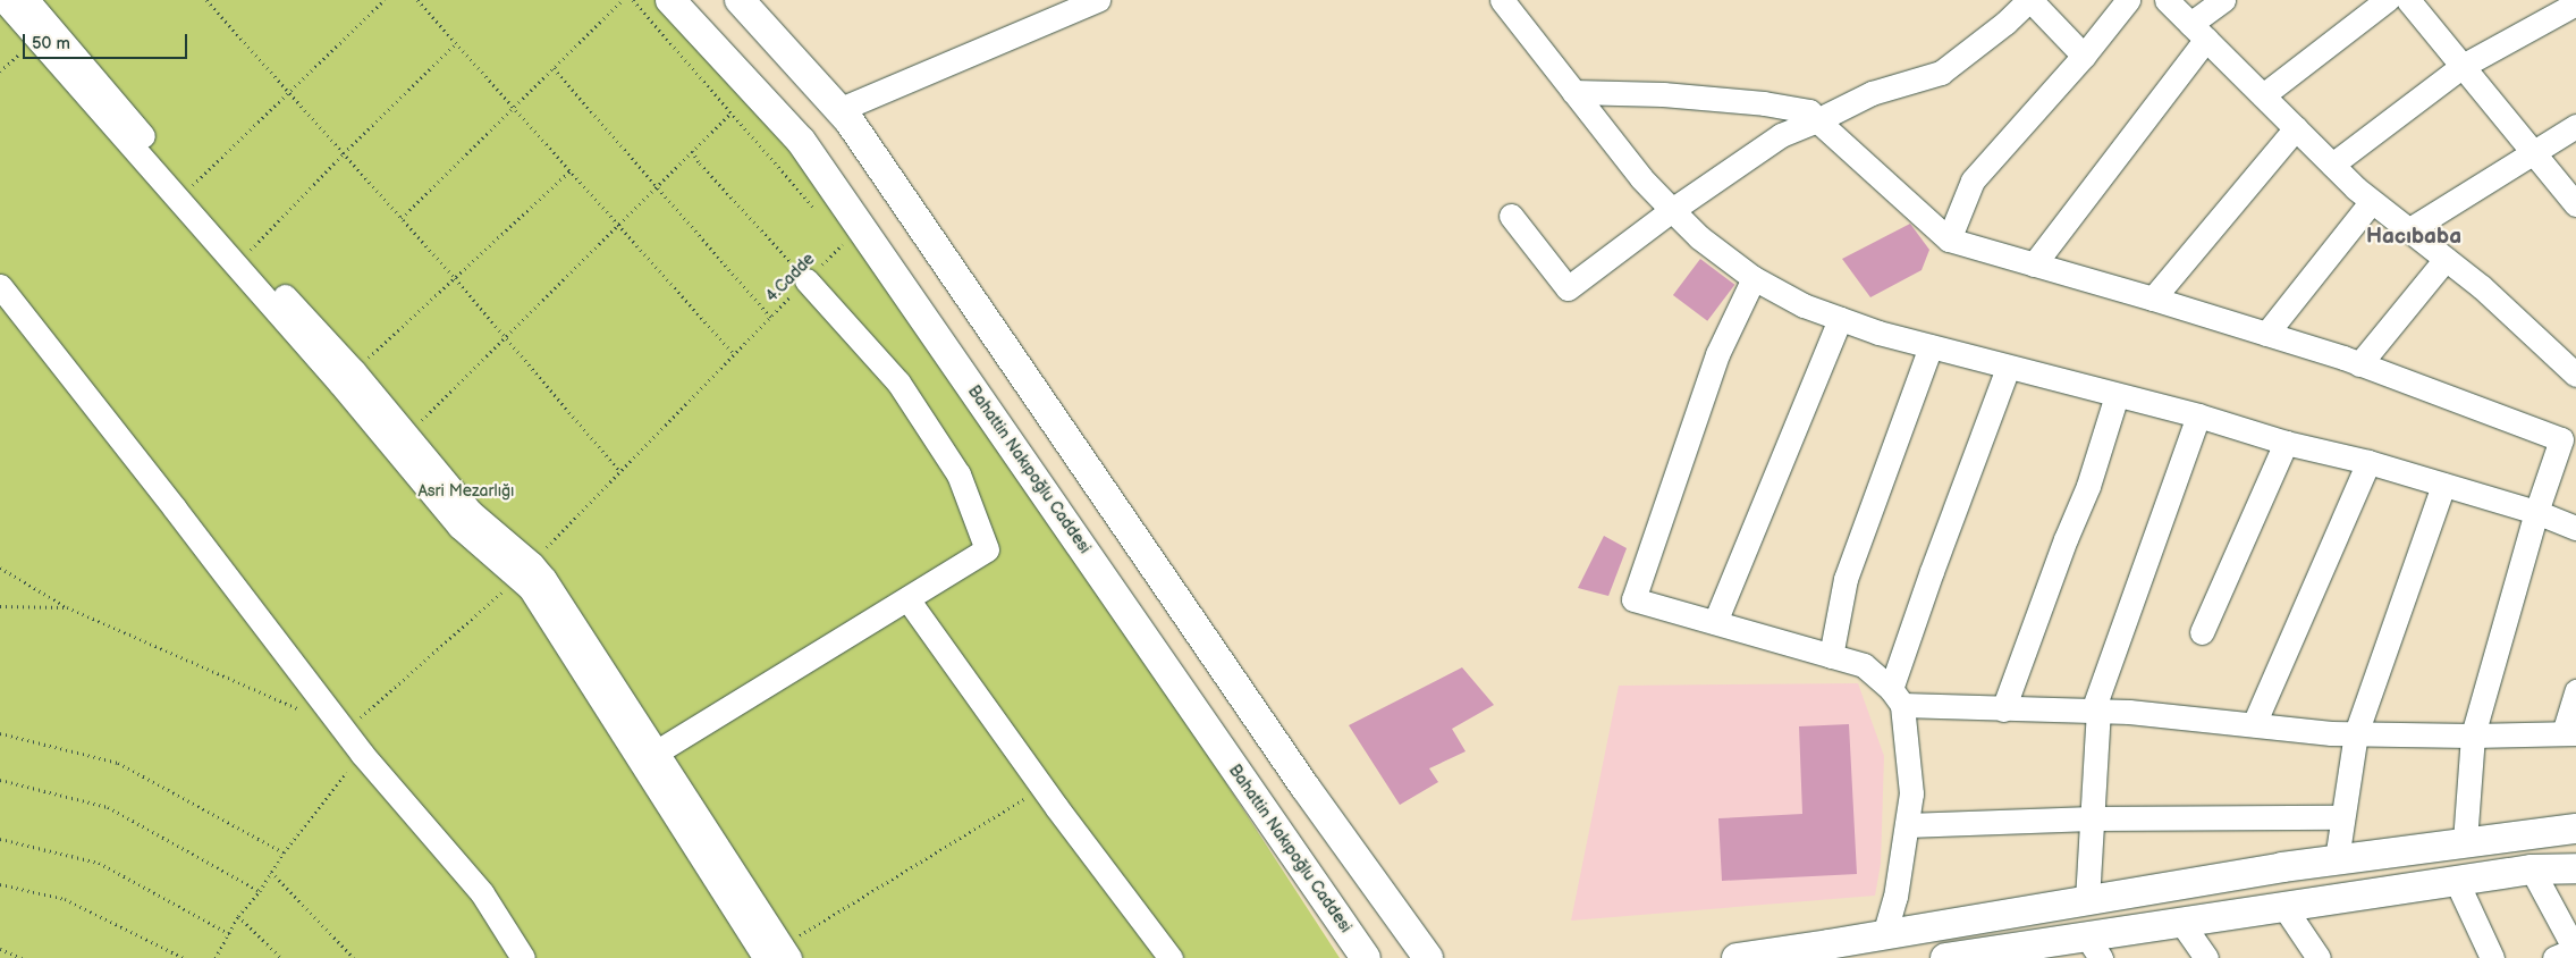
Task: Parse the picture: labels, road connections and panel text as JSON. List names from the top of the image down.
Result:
{
  "streets": {
    "main road": ["Bahattin Nakıpoğlu Caddesi"],
    "path": ["4.Cadde"]
  },
  "districts": ["Hacıbaba"],
  "parks": ["Asri Mezarlığı"],
  "scale_bar": "50 m"
}
